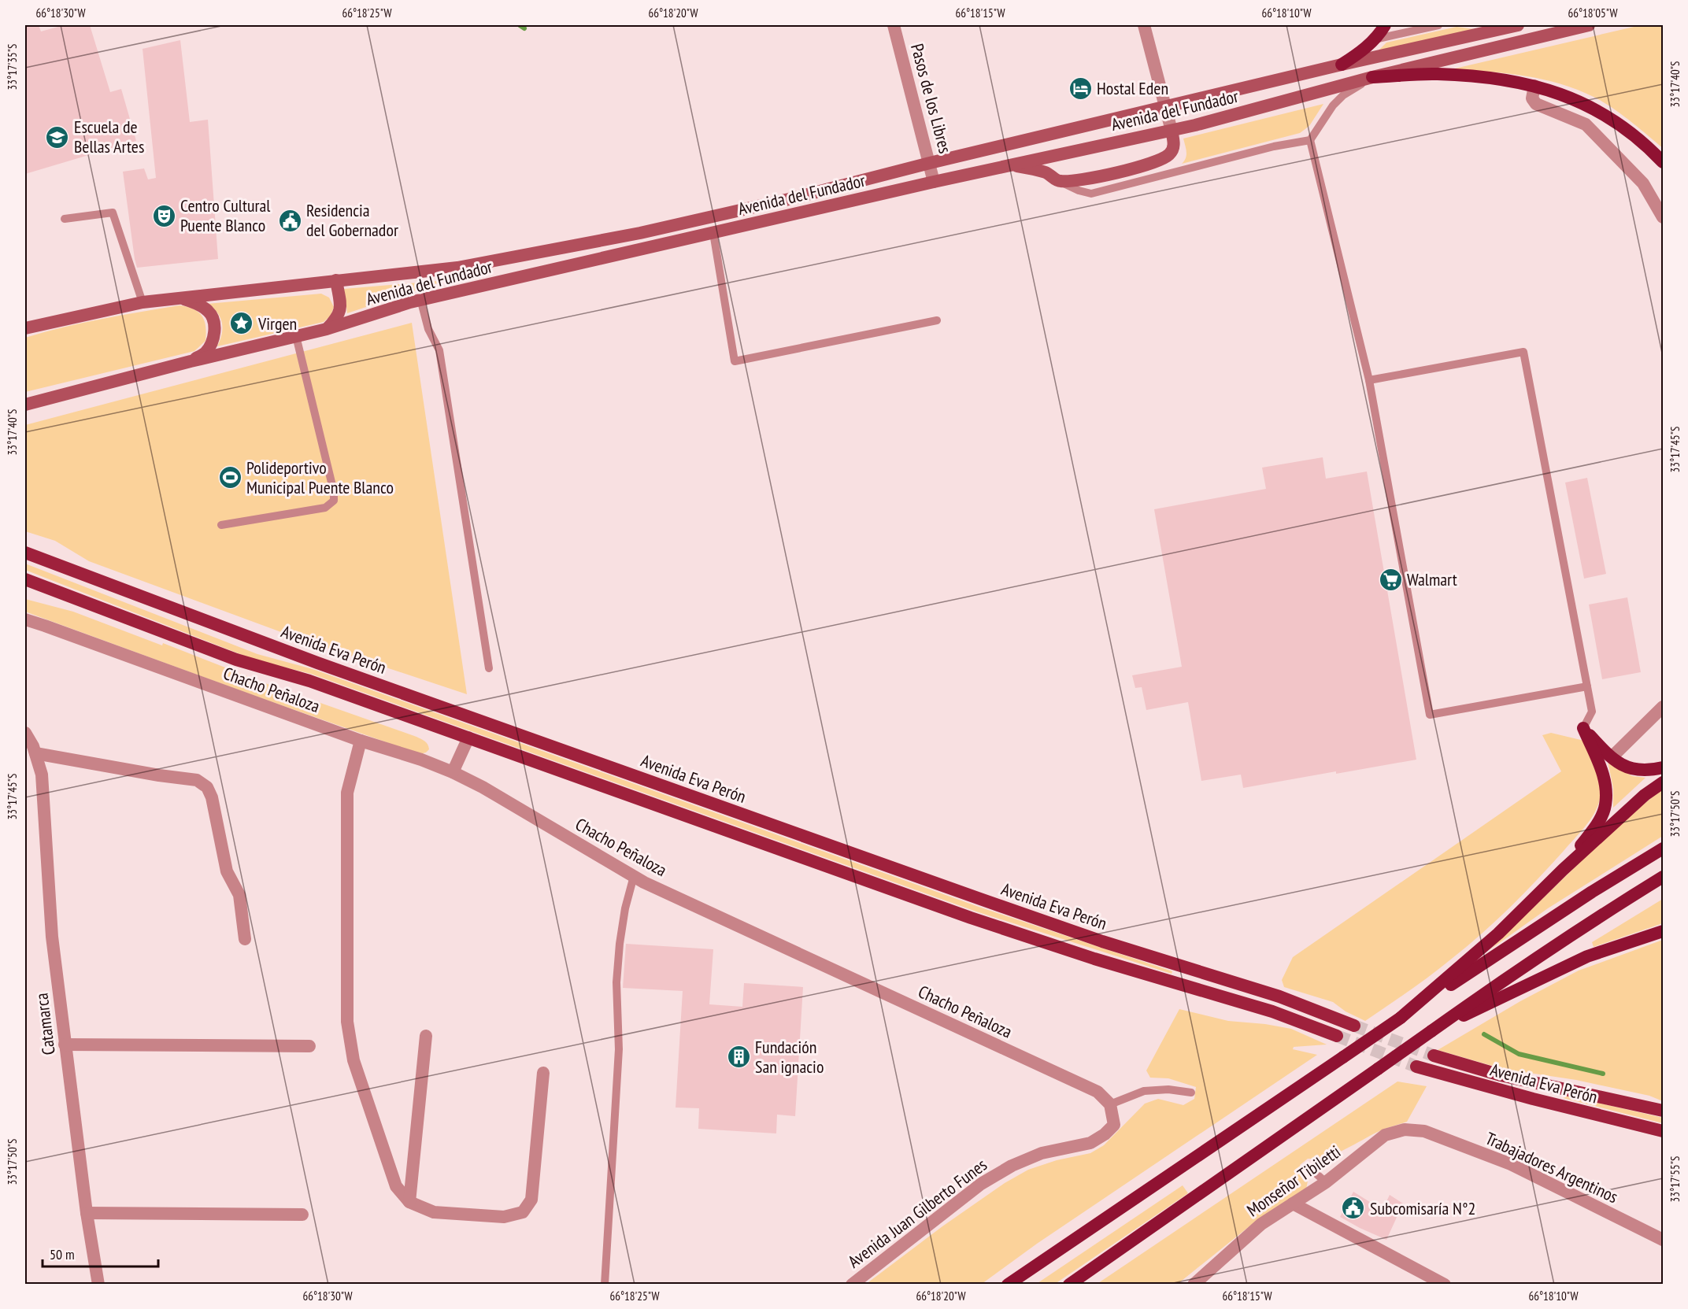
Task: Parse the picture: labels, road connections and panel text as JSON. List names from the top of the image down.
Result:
{
  "streets": {
    "main road": ["Avenida del Fundador", "Avenida Eva Perón"],
    "street": [
      "Pasos de los Libres",
      "Chacho Peñaloza",
      "Catamarca",
      "Trabajadores Argentinos",
      "Monseñor Tibiletti",
      "Avenida Juan Gilberto Funes"
    ]
  },
  "crossings": [
    ["Pasos de los Libres", "Avenida del Fundador"],
    ["Chacho Peñaloza", "Avenida Juan Gilberto Funes"],
    ["Trabajadores Argentinos", "Monseñor Tibiletti"]
  ],
  "places": {
    "hotel": ["Hostal Eden"],
    "school or university": ["Escuela de Bellas Artes"],
    "theatre": ["Centro Cultural Puente Blanco"],
    "public building": ["Residencia del Gobernador", "Subcomisaría N°2"],
    "place": ["Virgen"],
    "sports": ["Polideportivo Municipal Puente Blanco"],
    "supermarket": ["Walmart"],
    "building": ["Fundación San ignacio"]
  },
  "scale_bar": "50 m",
  "coordinates": [
    "66°18'30\"W",
    "66°18'25\"W",
    "66°18'20\"W",
    "66°18'15\"W",
    "66°18'10\"W",
    "66°18'05\"W",
    "33°17'35\"S",
    "33°17'40\"S",
    "33°17'45\"S",
    "33°17'50\"S",
    "33°17'55\"S"
  ]
}
